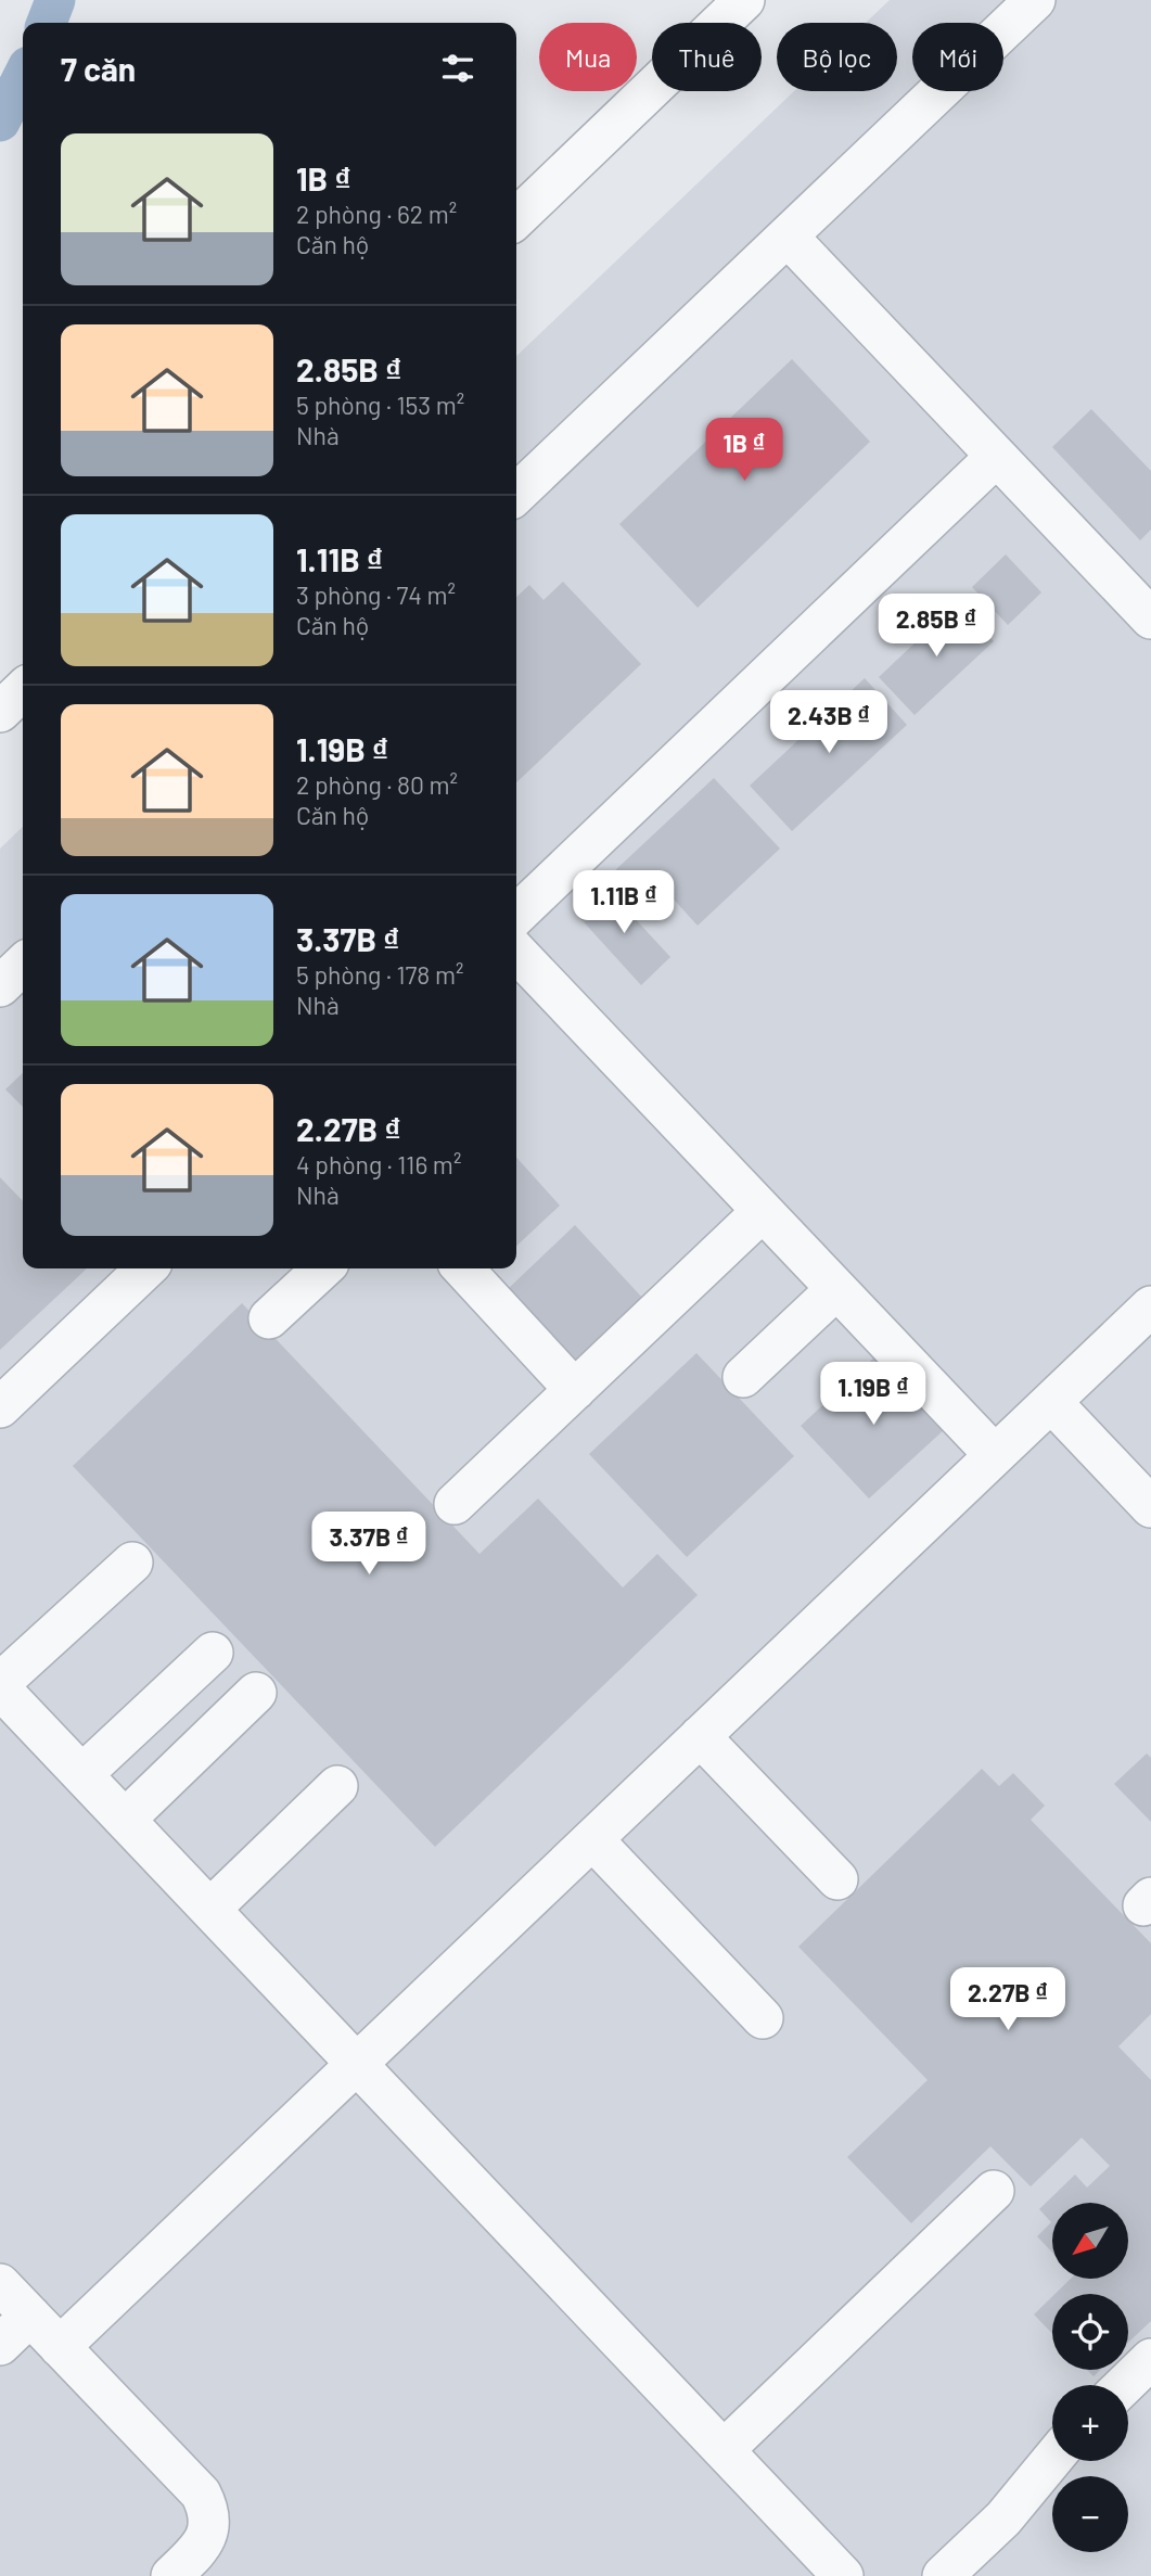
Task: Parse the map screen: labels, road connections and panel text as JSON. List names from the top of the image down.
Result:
{
  "north": "bottom left",
  "page": {
    "chip": [
      "Mua",
      "Thuê",
      "Bộ lọc",
      "Mới"
    ],
    "heading": "7 căn",
    "list": [
      {
        "name": "1B ₫",
        "note": "2 phòng · 62 m² · Căn hộ"
      },
      {
        "name": "2.85B ₫",
        "note": "5 phòng · 153 m² · Nhà"
      },
      {
        "name": "1.11B ₫",
        "note": "3 phòng · 74 m² · Căn hộ"
      },
      {
        "name": "1.19B ₫",
        "note": "2 phòng · 80 m² · Căn hộ"
      },
      {
        "name": "3.37B ₫",
        "note": "5 phòng · 178 m² · Nhà"
      },
      {
        "name": "2.27B ₫",
        "note": "4 phòng · 116 m² · Nhà"
      }
    ],
    "price": [
      "1B ₫",
      "2.85B ₫",
      "2.43B ₫",
      "1.11B ₫",
      "1.19B ₫",
      "3.37B ₫",
      "2.27B ₫"
    ],
    "map_buttons": ["+", "−"]
  }
}
